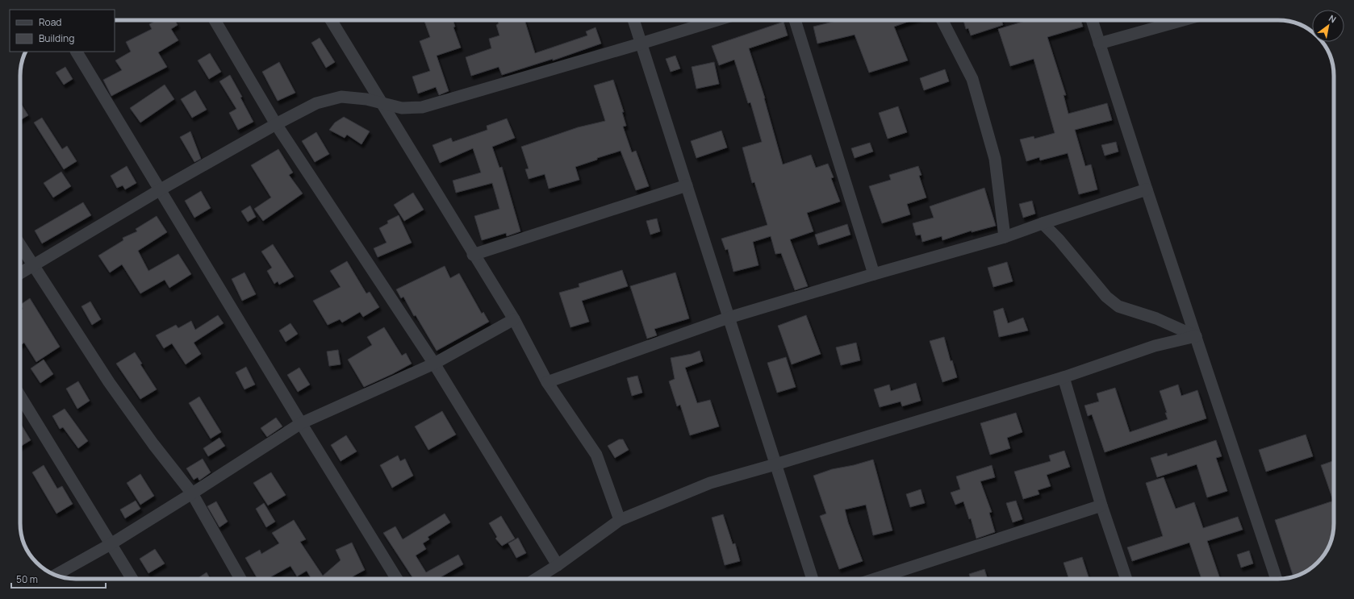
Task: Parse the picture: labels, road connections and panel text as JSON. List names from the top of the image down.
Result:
{
  "legend": ["Road", "Building"],
  "scale_bar": "50 m",
  "north": "top right"
}
